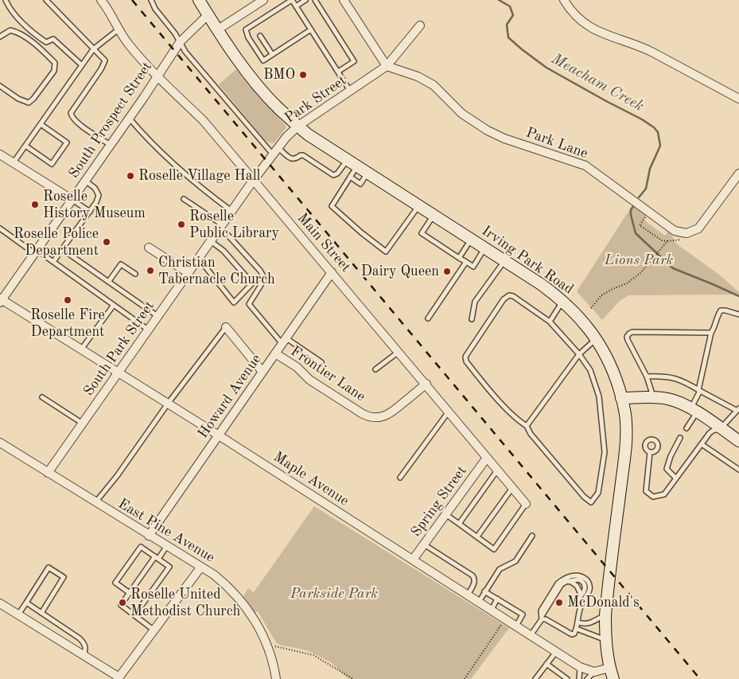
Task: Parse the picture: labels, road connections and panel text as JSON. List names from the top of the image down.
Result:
{
  "streets": {
    "main road": ["Irving Park Road"],
    "street": [
      "Park Street",
      "South Prospect Street",
      "Park Lane",
      "Main Street",
      "South Park Street",
      "Frontier Lane",
      "Howard Avenue",
      "Maple Avenue",
      "Spring Street",
      "East Pine Avenue"
    ]
  },
  "crossings": [
    ["Park Street", "Park Lane"],
    ["Park Street", "Main Street"],
    ["Park Street", "Irving Park Road"],
    ["Park Street", "South Park Street"],
    ["South Prospect Street", "Main Street"],
    ["South Prospect Street", "Irving Park Road"],
    ["South Prospect Street", "Maple Avenue"],
    ["Main Street", "South Park Street"],
    ["Main Street", "Frontier Lane"],
    ["Main Street", "Howard Avenue"],
    ["Main Street", "Spring Street"],
    ["South Park Street", "Maple Avenue"],
    ["South Park Street", "East Pine Avenue"],
    ["Frontier Lane", "Howard Avenue"],
    ["Howard Avenue", "Maple Avenue"],
    ["Howard Avenue", "East Pine Avenue"],
    ["Maple Avenue", "Spring Street"]
  ],
  "water": ["Meacham Creek"],
  "parks": ["Lions Park", "Parkside Park"],
  "places": [
    "BMO",
    "Roselle Village Hall",
    "Roselle History Museum",
    "Roselle Public Library",
    "Roselle Police Department",
    "Christian Tabernacle Church",
    "Dairy Queen",
    "Roselle Fire Department",
    "Roselle United Methodist Church",
    "McDonald's"
  ]
}
